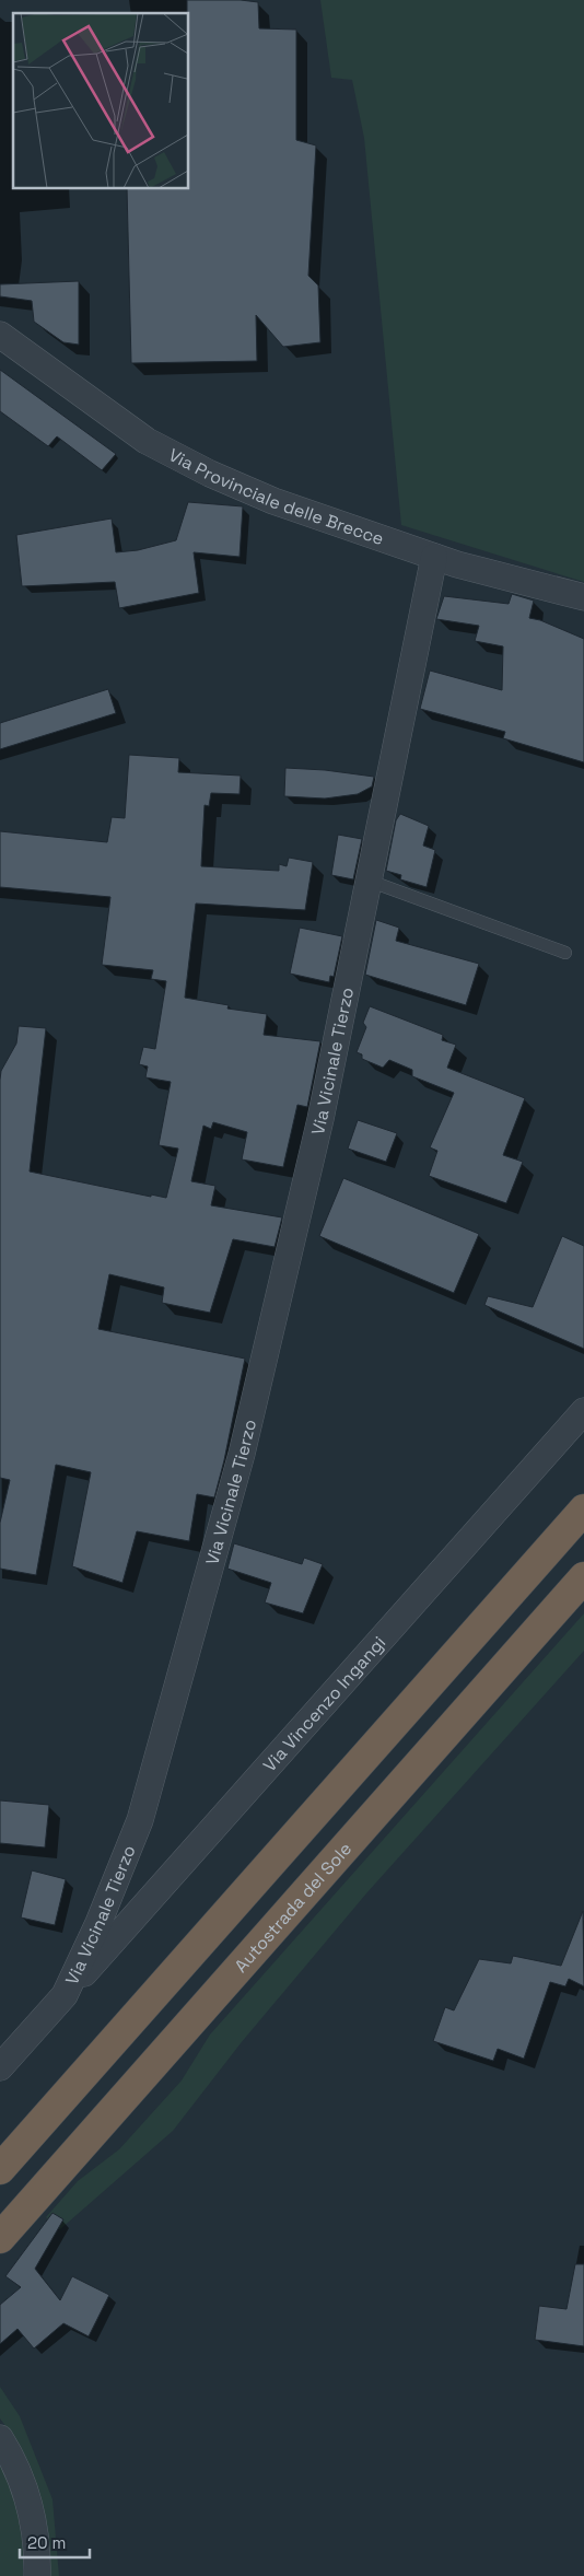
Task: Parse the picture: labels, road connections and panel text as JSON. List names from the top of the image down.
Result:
{
  "streets": {
    "highway": ["Autostrada del Sole"],
    "street": ["Via Provinciale delle Brecce", "Via Vicinale Tierzo", "Via Vincenzo Ingangi"]
  },
  "crossings": [
    ["Via Provinciale delle Brecce", "Via Vicinale Tierzo"],
    ["Via Vicinale Tierzo", "Via Vincenzo Ingangi"]
  ],
  "scale_bar": "20 m"
}
